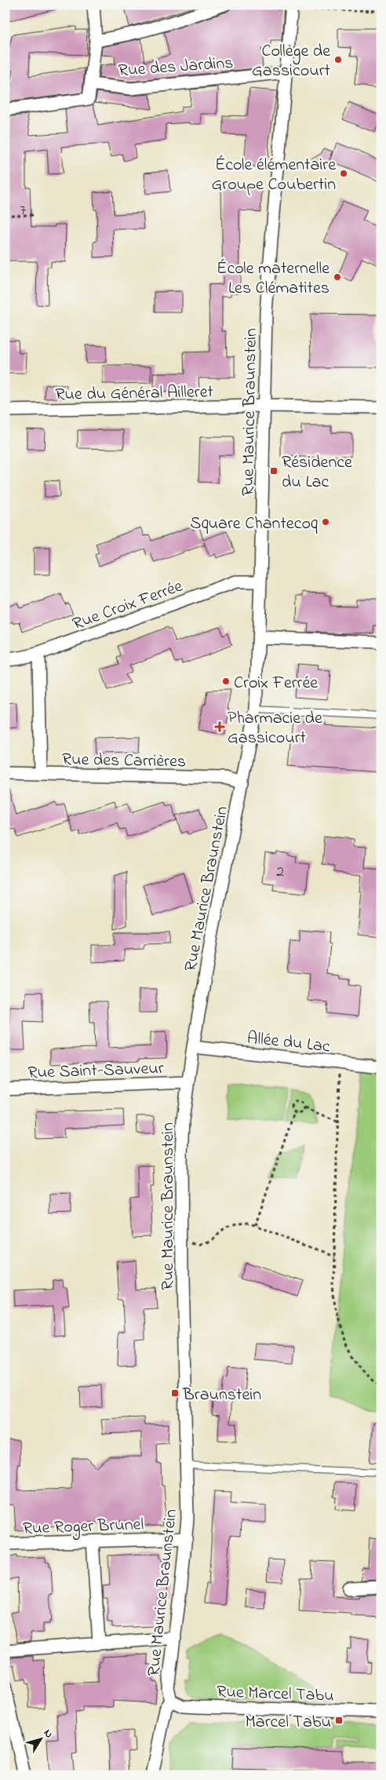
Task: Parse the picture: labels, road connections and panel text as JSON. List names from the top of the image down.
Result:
{
  "streets": {
    "street": [
      "Rue des Jardins",
      "Rue du Général Ailleret",
      "Rue Maurice Braunstein",
      "Rue Croix Ferrée",
      "Rue des Carrières",
      "Allée du Lac",
      "Rue Saint-Sauveur",
      "Rue Roger Brunel",
      "Rue Marcel Tabu"
    ]
  },
  "crossings": [
    ["Rue des Jardins", "Rue Maurice Braunstein"],
    ["Rue du Général Ailleret", "Rue Maurice Braunstein"],
    ["Rue Maurice Braunstein", "Rue Croix Ferrée"],
    ["Rue Maurice Braunstein", "Rue des Carrières"],
    ["Rue Maurice Braunstein", "Allée du Lac"],
    ["Rue Maurice Braunstein", "Rue Saint-Sauveur"],
    ["Rue Maurice Braunstein", "Rue Roger Brunel"],
    ["Rue Maurice Braunstein", "Rue Marcel Tabu"]
  ],
  "places": {
    "other": [
      "Collège de Gassicourt",
      "École élémentaire Groupe Coubertin",
      "École maternelle Les Clématites",
      "Square Chantecoq",
      "Croix Ferrée"
    ],
    "transit": ["Résidence du Lac", "Braunstein", "Marcel Tabu"],
    "health": ["Pharmacie de Gassicourt"]
  },
  "house_numbers": ["7", "2"],
  "north": "top right"
}
